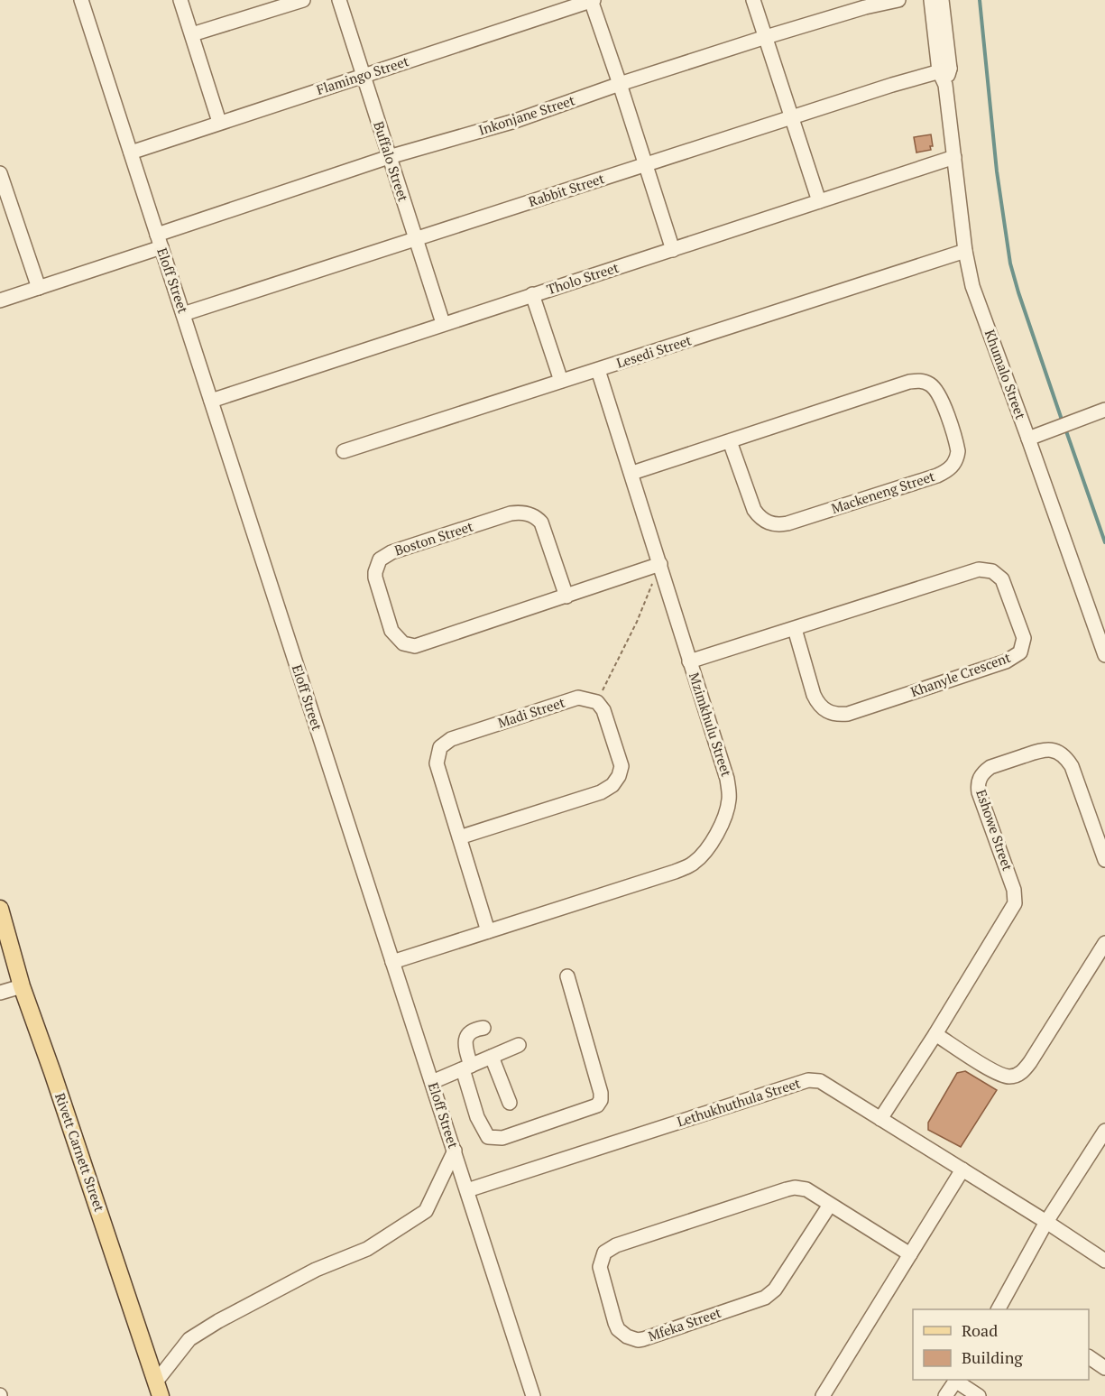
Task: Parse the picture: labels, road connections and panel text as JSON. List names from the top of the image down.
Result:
{
  "streets": {
    "main road": ["Rivett Carnett Street"],
    "street": [
      "Flamingo Street",
      "Inkonjane Street",
      "Buffalo Street",
      "Rabbit Street",
      "Tholo Street",
      "Eloff Street",
      "Lesedi Street",
      "Khumalo Street",
      "Mackeneng Street",
      "Boston Street",
      "Khanyle Crescent",
      "Madi Street",
      "Mzimkhulu Street",
      "Eshowe Street",
      "Lethukhuthula Street",
      "Mfeka Street"
    ]
  },
  "crossings": [
    ["Flamingo Street", "Buffalo Street"],
    ["Flamingo Street", "Eloff Street"],
    ["Inkonjane Street", "Buffalo Street"],
    ["Inkonjane Street", "Eloff Street"],
    ["Buffalo Street", "Rabbit Street"],
    ["Buffalo Street", "Tholo Street"],
    ["Rabbit Street", "Eloff Street"],
    ["Rabbit Street", "Khumalo Street"],
    ["Tholo Street", "Eloff Street"],
    ["Tholo Street", "Khumalo Street"],
    ["Eloff Street", "Mzimkhulu Street"],
    ["Eloff Street", "Lethukhuthula Street"],
    ["Lesedi Street", "Khumalo Street"],
    ["Lesedi Street", "Mzimkhulu Street"],
    ["Mackeneng Street", "Mzimkhulu Street"],
    ["Boston Street", "Mzimkhulu Street"],
    ["Khanyle Crescent", "Mzimkhulu Street"],
    ["Madi Street", "Mzimkhulu Street"],
    ["Eshowe Street", "Lethukhuthula Street"]
  ],
  "legend": ["Road", "Building"]
}
